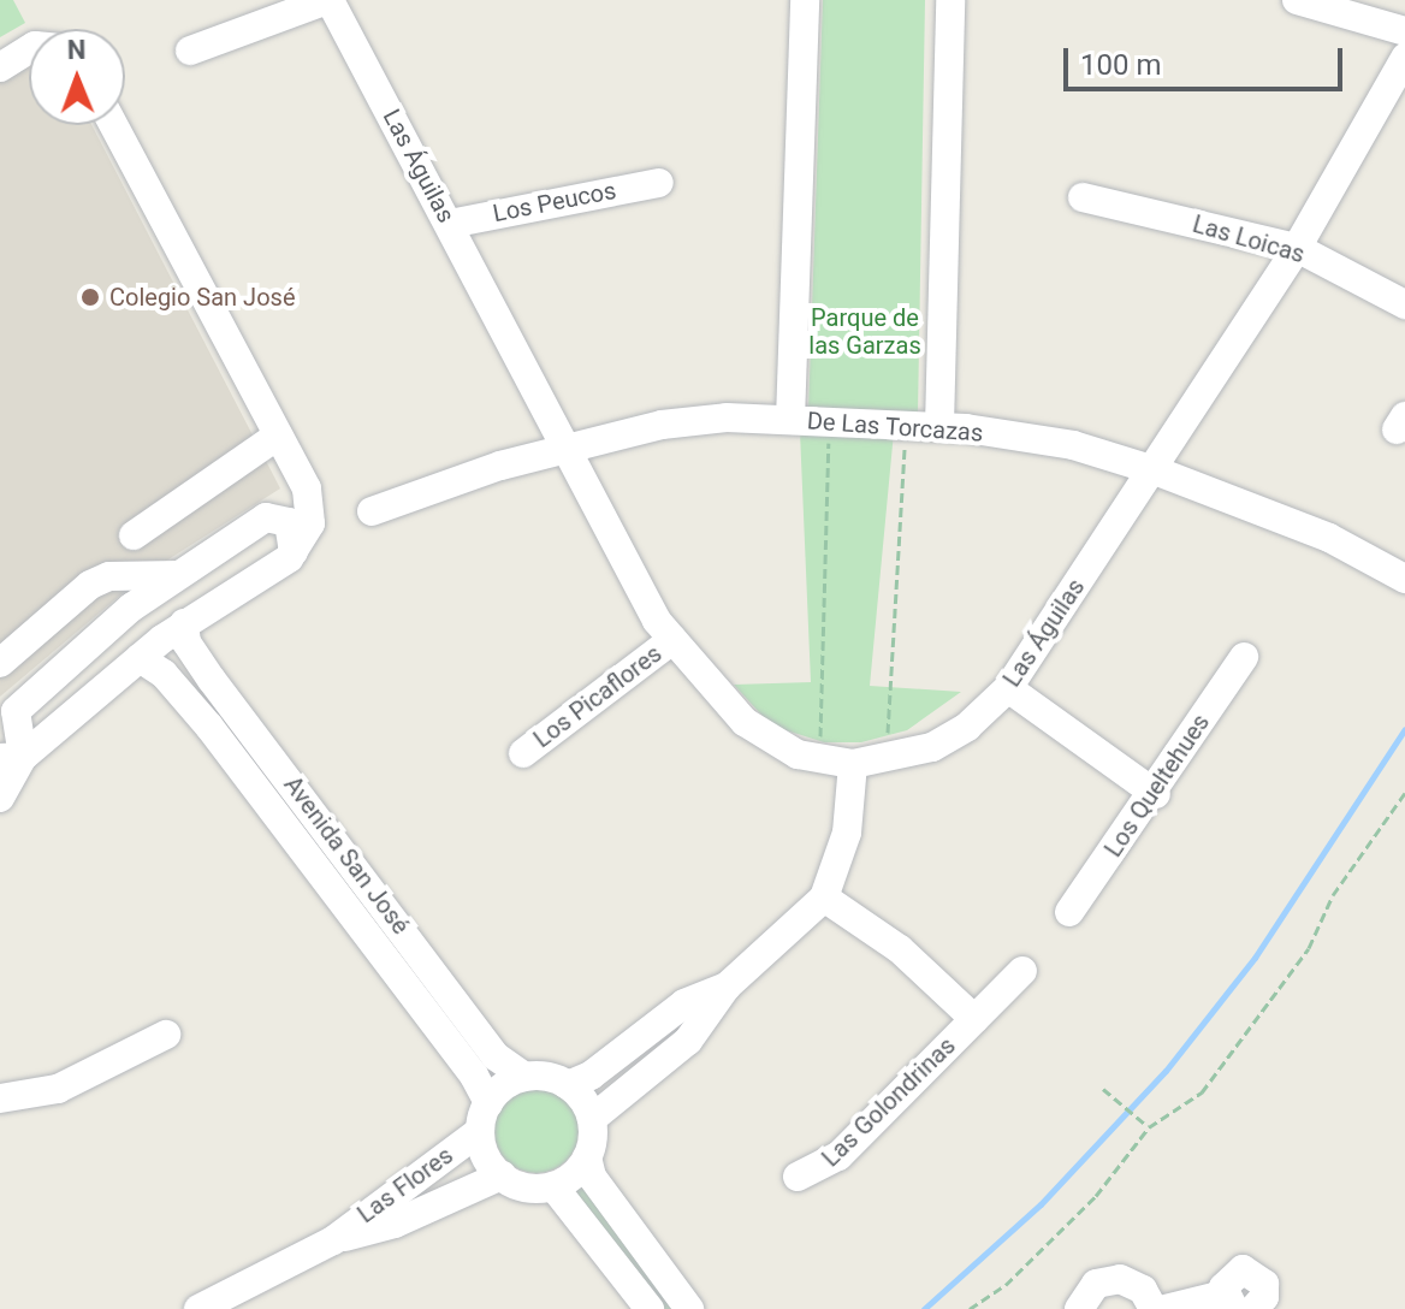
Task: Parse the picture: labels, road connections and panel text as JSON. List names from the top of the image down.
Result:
{
  "streets": {
    "street": [
      "Las Águilas",
      "Los Peucos",
      "Las Loicas",
      "De Las Torcazas",
      "Los Picaflores",
      "Los Queltehues",
      "Avenida San José",
      "Las Golondrinas",
      "Las Flores"
    ]
  },
  "crossings": [
    ["Las Águilas", "Los Peucos"],
    ["Las Águilas", "Las Loicas"],
    ["Las Águilas", "De Las Torcazas"],
    ["Las Águilas", "Los Picaflores"],
    ["Avenida San José", "Las Flores"]
  ],
  "parks": ["Parque de las Garzas"],
  "places": ["Colegio San José"],
  "scale_bar": "100 m",
  "north": "top"
}
